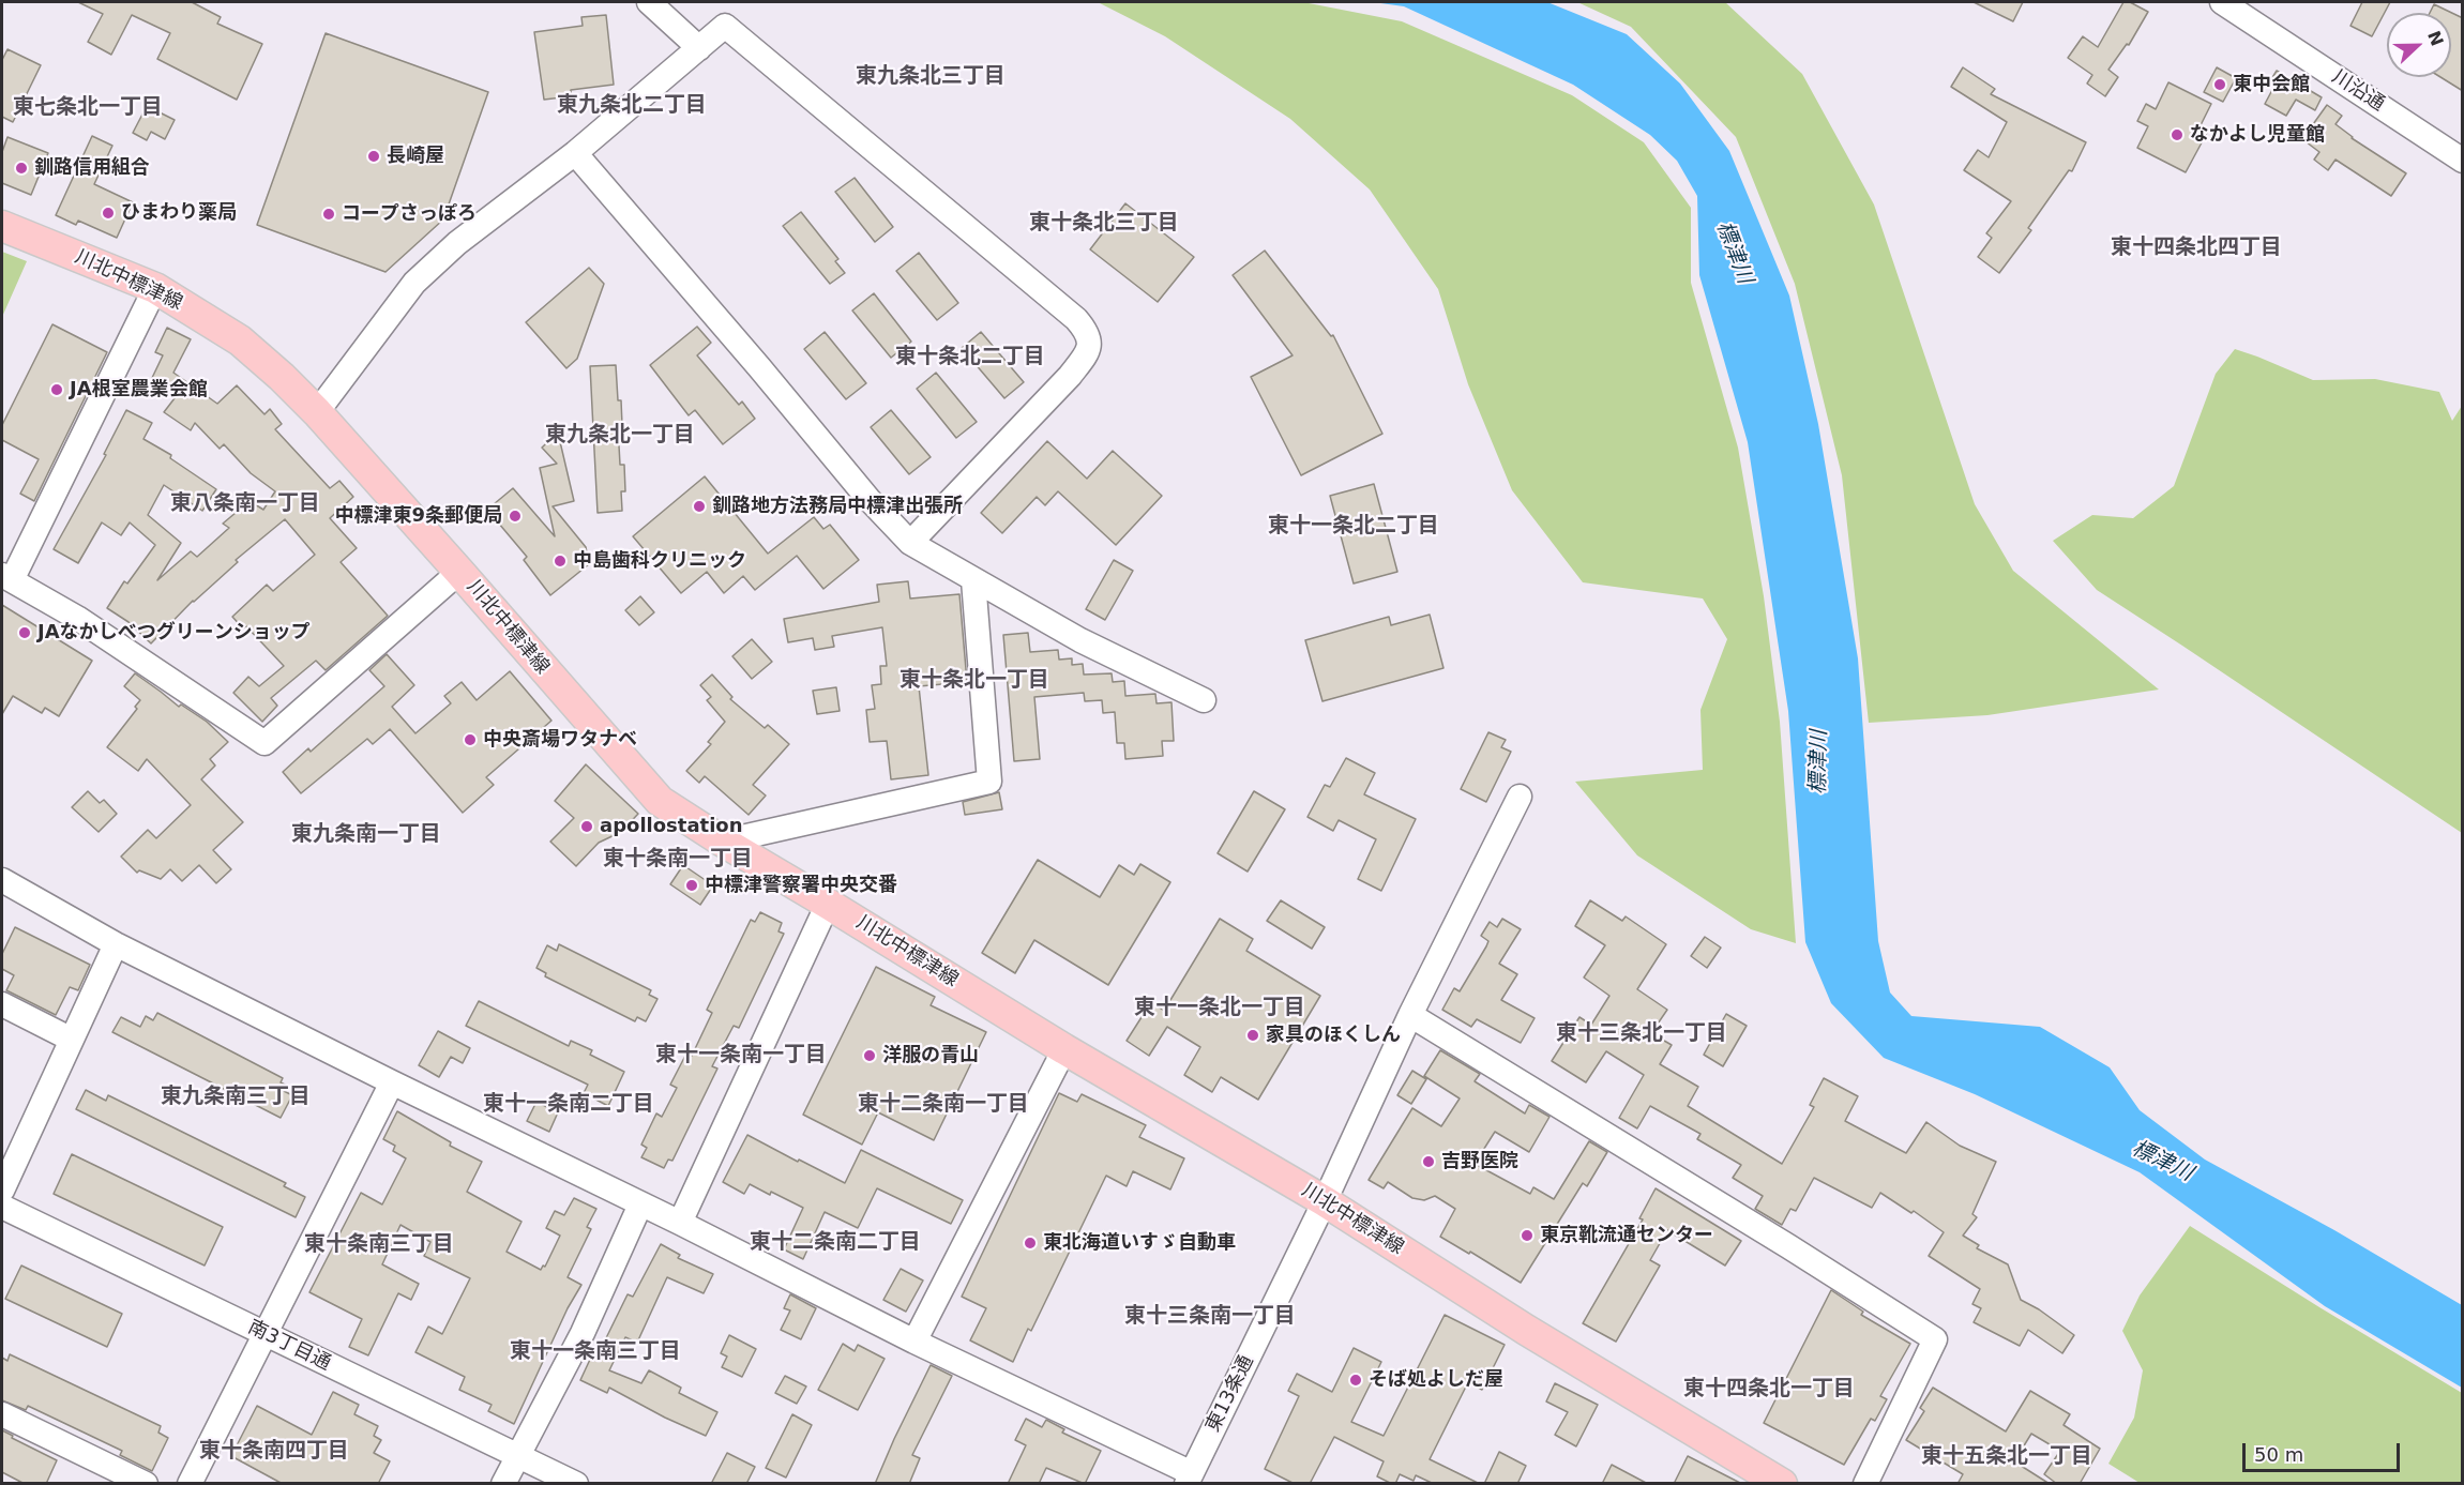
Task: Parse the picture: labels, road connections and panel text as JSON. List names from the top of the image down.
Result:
{
  "streets": {
    "main road": ["川北中標津線"],
    "street": ["川沿通", "南3丁目通", "東13条通"]
  },
  "crossings": [
    ["川北中標津線", "東13条通"]
  ],
  "districts": [
    "東九条北三丁目",
    "東九条北二丁目",
    "東七条北一丁目",
    "東十条北三丁目",
    "東十四条北四丁目",
    "東十条北二丁目",
    "東九条北一丁目",
    "東八条南一丁目",
    "東十一条北二丁目",
    "東十条北一丁目",
    "東九条南一丁目",
    "東十条南一丁目",
    "東十一条北一丁目",
    "東十三条北一丁目",
    "東十一条南一丁目",
    "東九条南三丁目",
    "東十一条南二丁目",
    "東十二条南一丁目",
    "東十二条南二丁目",
    "東十条南三丁目",
    "東十三条南一丁目",
    "東十一条南三丁目",
    "東十四条北一丁目",
    "東十条南四丁目",
    "東十五条北一丁目"
  ],
  "water": ["標津川"],
  "places": [
    "東中会館",
    "なかよし児童館",
    "長崎屋",
    "釧路信用組合",
    "ひまわり薬局",
    "コープさっぽろ",
    "JA根室農業会館",
    "釧路地方法務局中標津出張所",
    "中標津東9条郵便局",
    "中島歯科クリニック",
    "JAなかしべつグリーンショップ",
    "中央斎場ワタナベ",
    "apollostation",
    "中標津警察署中央交番",
    "家具のほくしん",
    "洋服の青山",
    "吉野医院",
    "東京靴流通センター",
    "東北海道いすゞ自動車",
    "そば処よしだ屋"
  ],
  "scale_bar": "50 m",
  "north": "right"
}
